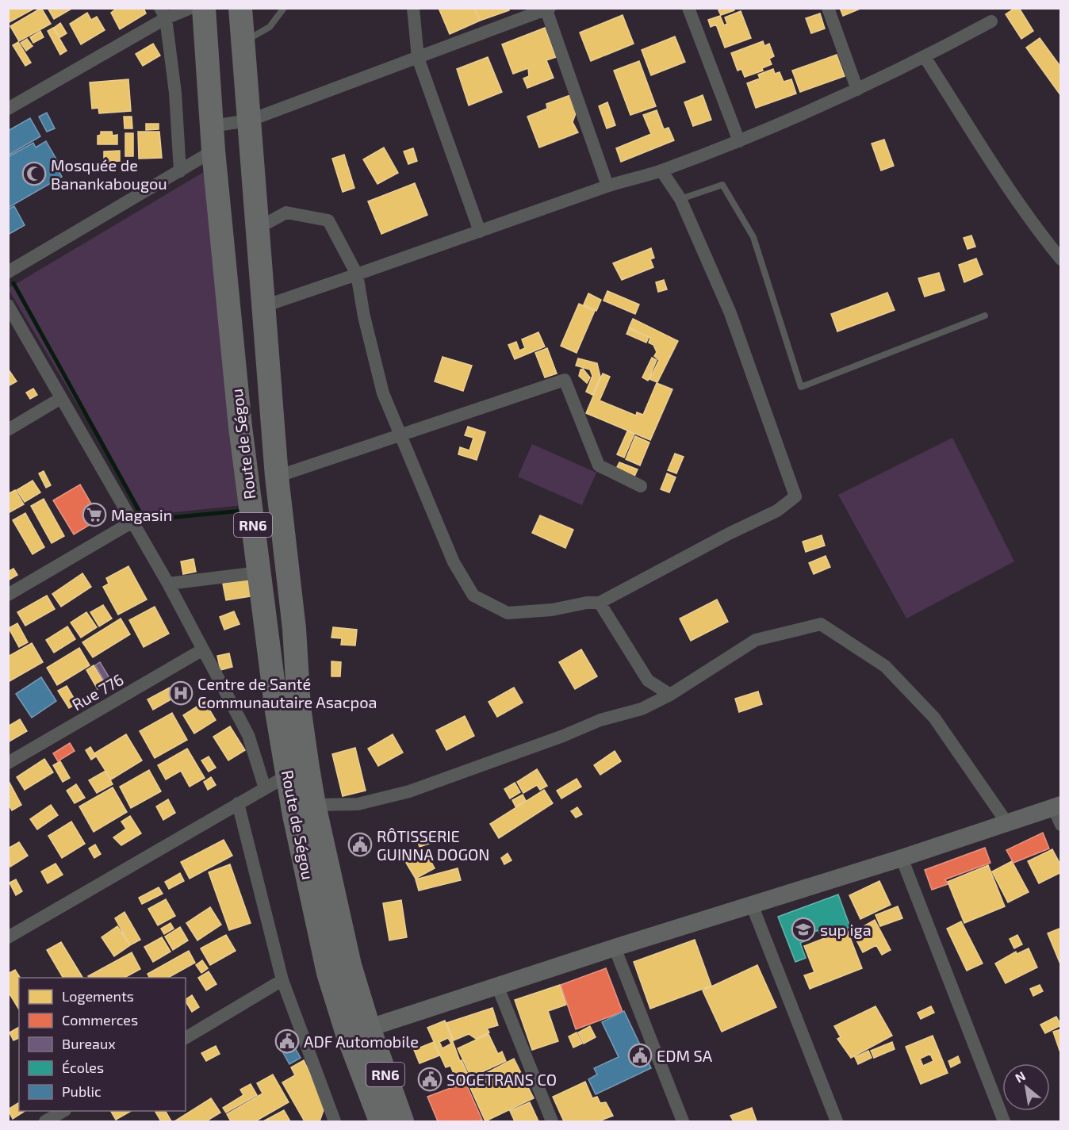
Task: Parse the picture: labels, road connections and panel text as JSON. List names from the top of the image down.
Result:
{
  "streets": {
    "highway": ["Route de Ségou", "RN6"],
    "street": ["Rue 776"]
  },
  "places": {
    "mosque": ["Mosquée de Banankabougou"],
    "supermarket": ["Magasin"],
    "hospital": ["Centre de Santé Communautaire Asacpoa"],
    "public building": [
      "RÔTISSERIE GUINNA DOGON",
      "ADF Automobile",
      "EDM SA",
      "SOGETRANS CO"
    ],
    "school or university": ["sup iga"]
  },
  "legend": [
    "Logements",
    "Commerces",
    "Bureaux",
    "Écoles",
    "Public"
  ],
  "north": "top left"
}
